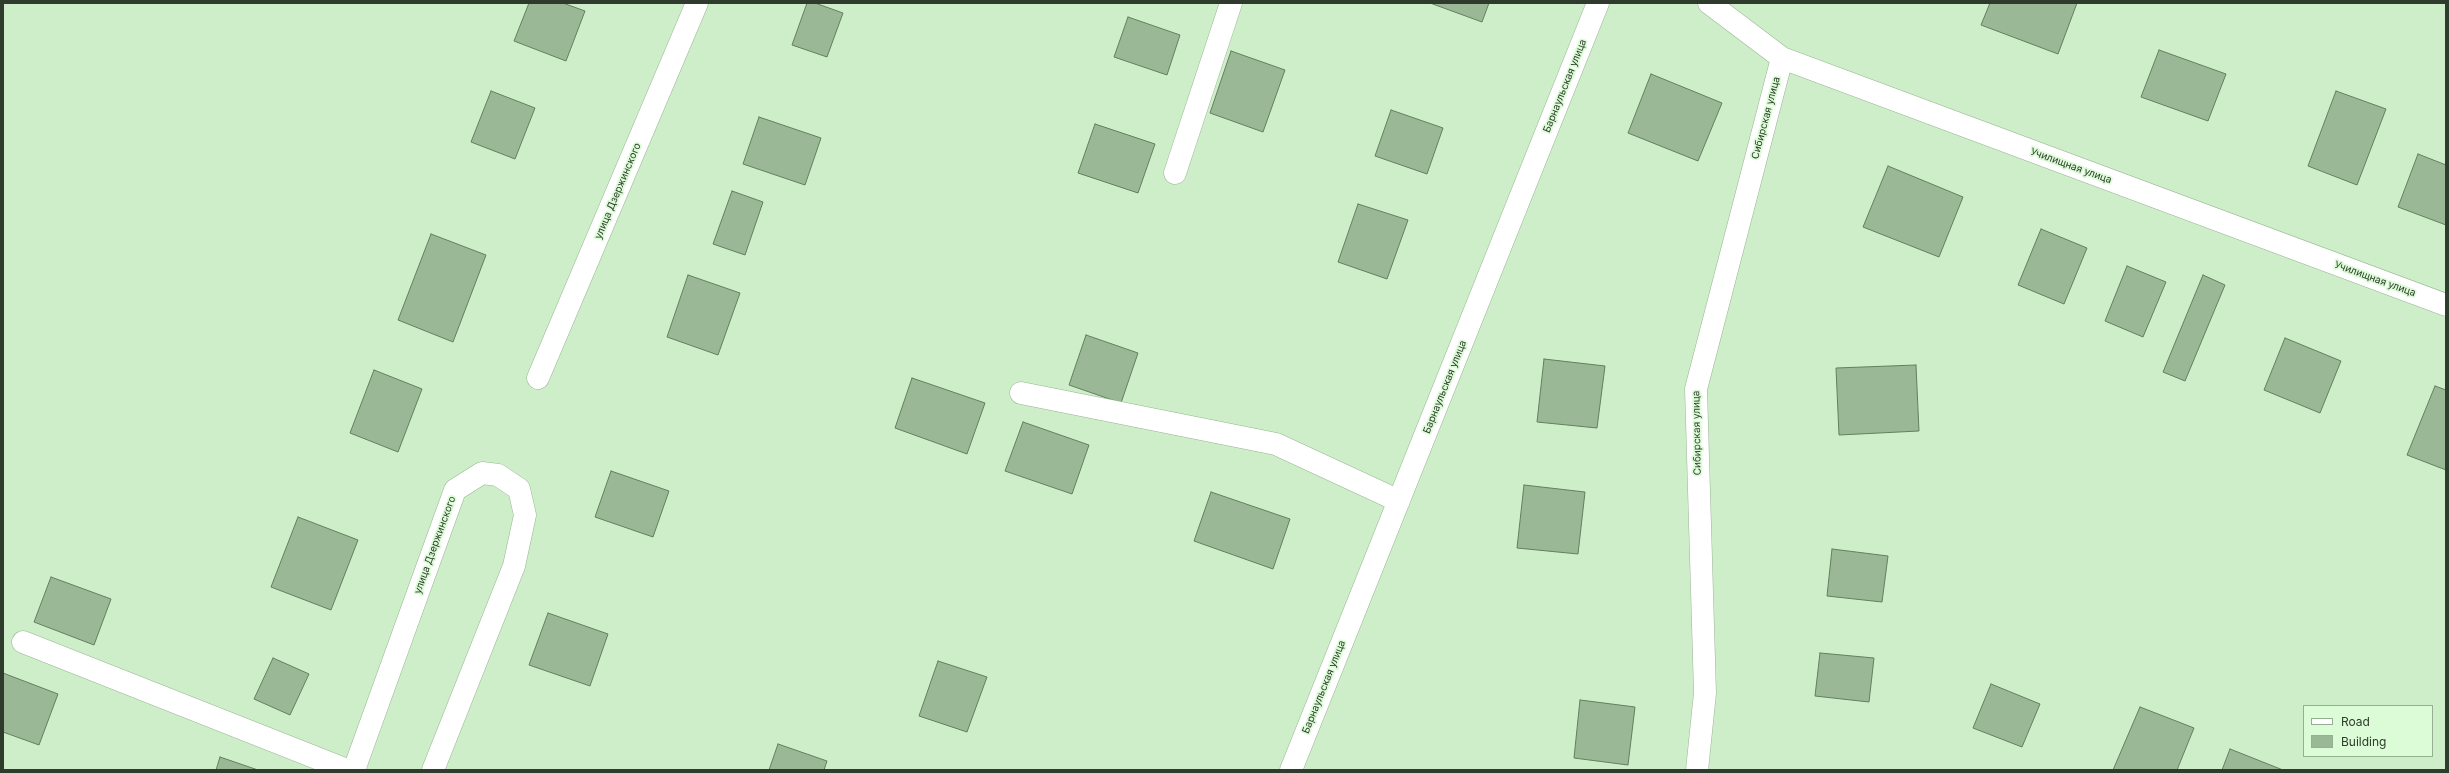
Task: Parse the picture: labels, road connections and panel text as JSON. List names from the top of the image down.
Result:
{
  "streets": {
    "street": [
      "Барнаульская улица",
      "Сибирская улица",
      "Училищная улица",
      "улица Дзержинского"
    ]
  },
  "crossings": [
    ["Сибирская улица", "Училищная улица"]
  ],
  "legend": ["Road", "Building"]
}
